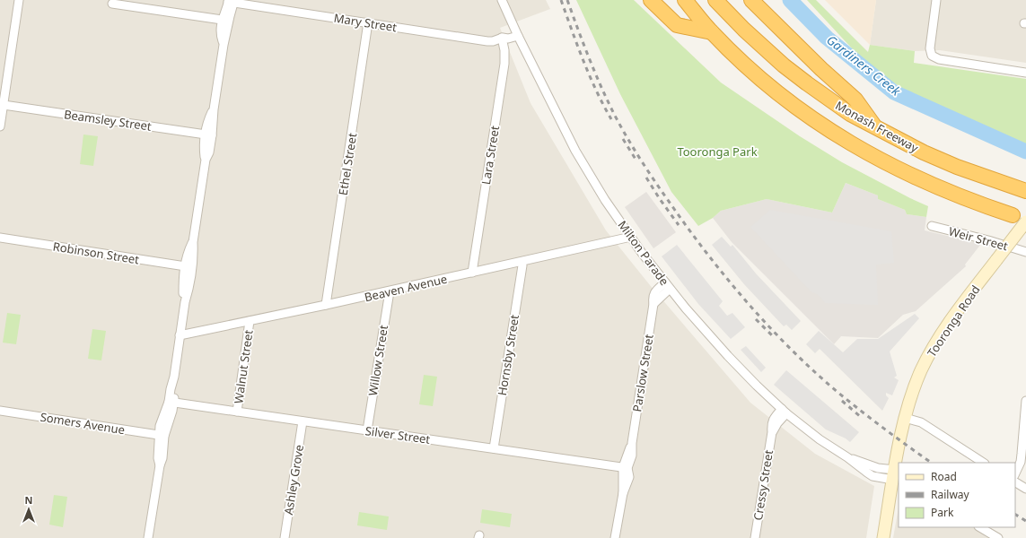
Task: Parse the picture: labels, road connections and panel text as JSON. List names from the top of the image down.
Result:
{
  "streets": {
    "highway": ["Monash Freeway"],
    "main road": ["Tooronga Road"],
    "street": [
      "Mary Street",
      "Beamsley Street",
      "Lara Street",
      "Ethel Street",
      "Weir Street",
      "Robinson Street",
      "Milton Parade",
      "Beaven Avenue",
      "Hornsby Street",
      "Willow Street",
      "Walnut Street",
      "Parslow Street",
      "Somers Avenue",
      "Silver Street",
      "Ashley Grove",
      "Cressy Street"
    ]
  },
  "crossings": [
    ["Mary Street", "Lara Street"],
    ["Mary Street", "Ethel Street"],
    ["Mary Street", "Milton Parade"],
    ["Lara Street", "Beaven Avenue"],
    ["Ethel Street", "Beaven Avenue"],
    ["Milton Parade", "Beaven Avenue"],
    ["Milton Parade", "Tooronga Road"],
    ["Milton Parade", "Parslow Street"],
    ["Milton Parade", "Cressy Street"],
    ["Beaven Avenue", "Hornsby Street"],
    ["Beaven Avenue", "Willow Street"],
    ["Beaven Avenue", "Walnut Street"],
    ["Hornsby Street", "Silver Street"],
    ["Willow Street", "Silver Street"],
    ["Walnut Street", "Silver Street"],
    ["Parslow Street", "Silver Street"],
    ["Silver Street", "Ashley Grove"]
  ],
  "water": ["Gardiners Creek"],
  "parks": ["Tooronga Park"],
  "legend": ["Road", "Railway", "Park"],
  "north": "top"
}
